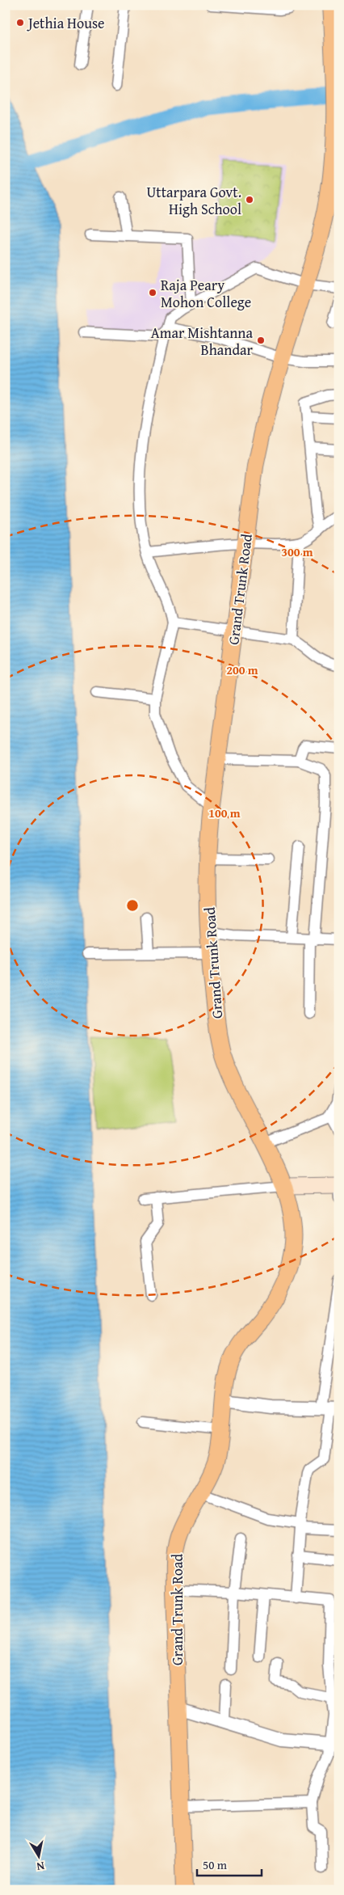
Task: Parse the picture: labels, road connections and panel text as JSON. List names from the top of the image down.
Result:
{
  "streets": {
    "main road": ["Grand Trunk Road"]
  },
  "places": [
    "Jethia House",
    "Uttarpara Govt. High School",
    "Raja Peary Mohon College",
    "Amar Mishtanna Bhandar"
  ],
  "scale_bar": "50 m",
  "north": "bottom",
  "rings": ["300 m", "200 m", "100 m"]
}
